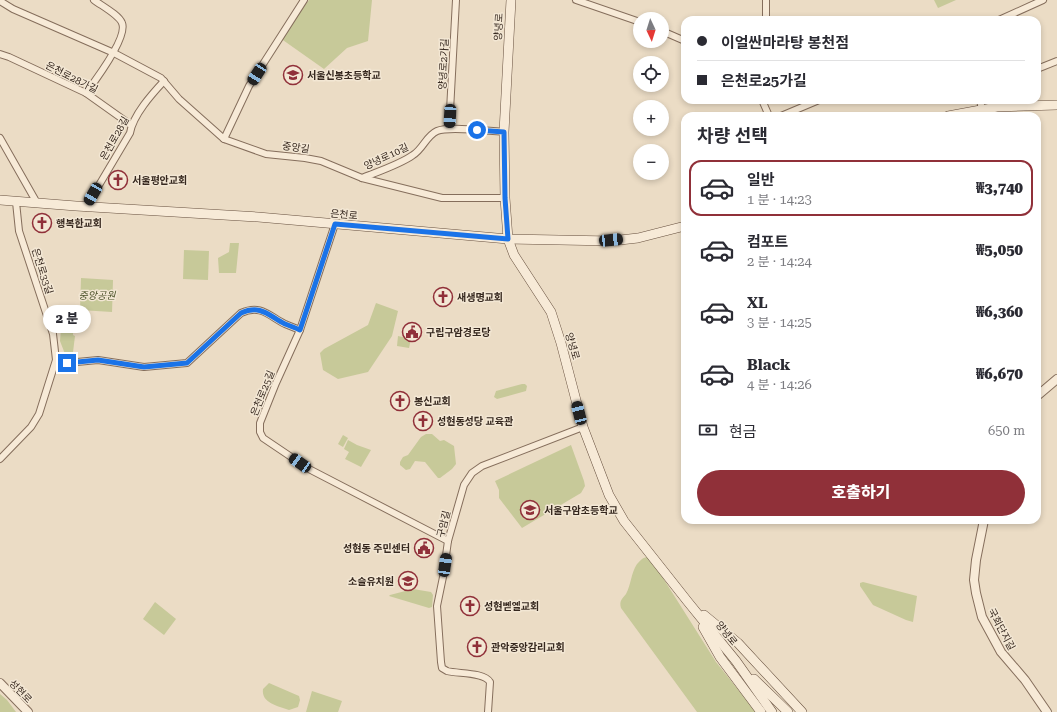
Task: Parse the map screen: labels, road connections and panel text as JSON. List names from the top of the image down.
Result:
{
  "streets": {
    "main road": ["양녕로", "은천로"],
    "street": [
      "양녕로2가길",
      "은천로28가길",
      "은천로28길",
      "중앙길",
      "양녕로10길",
      "은천로33길",
      "은천로25길",
      "구암길",
      "국회단지길",
      "성현로"
    ]
  },
  "crossings": [
    ["양녕로", "중앙길"],
    ["양녕로", "양녕로10길"],
    ["양녕로", "은천로"],
    ["양녕로", "구암길"],
    ["양녕로2가길", "양녕로10길"],
    ["은천로28가길", "은천로28길"],
    ["은천로28길", "중앙길"],
    ["은천로28길", "은천로"],
    ["중앙길", "양녕로10길"],
    ["은천로", "은천로33길"],
    ["은천로", "은천로25길"],
    ["은천로25길", "구암길"]
  ],
  "parks": ["중앙공원"],
  "places": {
    "school or university": ["서울신봉초등학교", "서울구암초등학교", "소슬유치원"],
    "church": [
      "서울평안교회",
      "행복한교회",
      "새생명교회",
      "봉신교회",
      "성현동성당 교육관",
      "성현벧엘교회",
      "관악중앙감리교회"
    ],
    "public building": ["구립구암경로당", "성현동 주민센터"]
  },
  "north": "bottom",
  "page": {
    "map_buttons": ["+", "−"],
    "banner": ["이얼싼마라탕 봉천점", "은천로25가길"],
    "heading": "차량 선택",
    "list": [
      {
        "name": "일반",
        "note": "1 분 · 14:23",
        "value": "₩3,740"
      },
      {
        "name": "컴포트",
        "note": "2 분 · 14:24",
        "value": "₩5,050"
      },
      {
        "name": "XL",
        "note": "3 분 · 14:25",
        "value": "₩6,360"
      },
      {
        "name": "Black",
        "note": "4 분 · 14:26",
        "value": "₩6,670"
      }
    ],
    "bubble": "2 분",
    "pay": ["현금", "650 m"],
    "buttons": "호출하기"
  }
}
